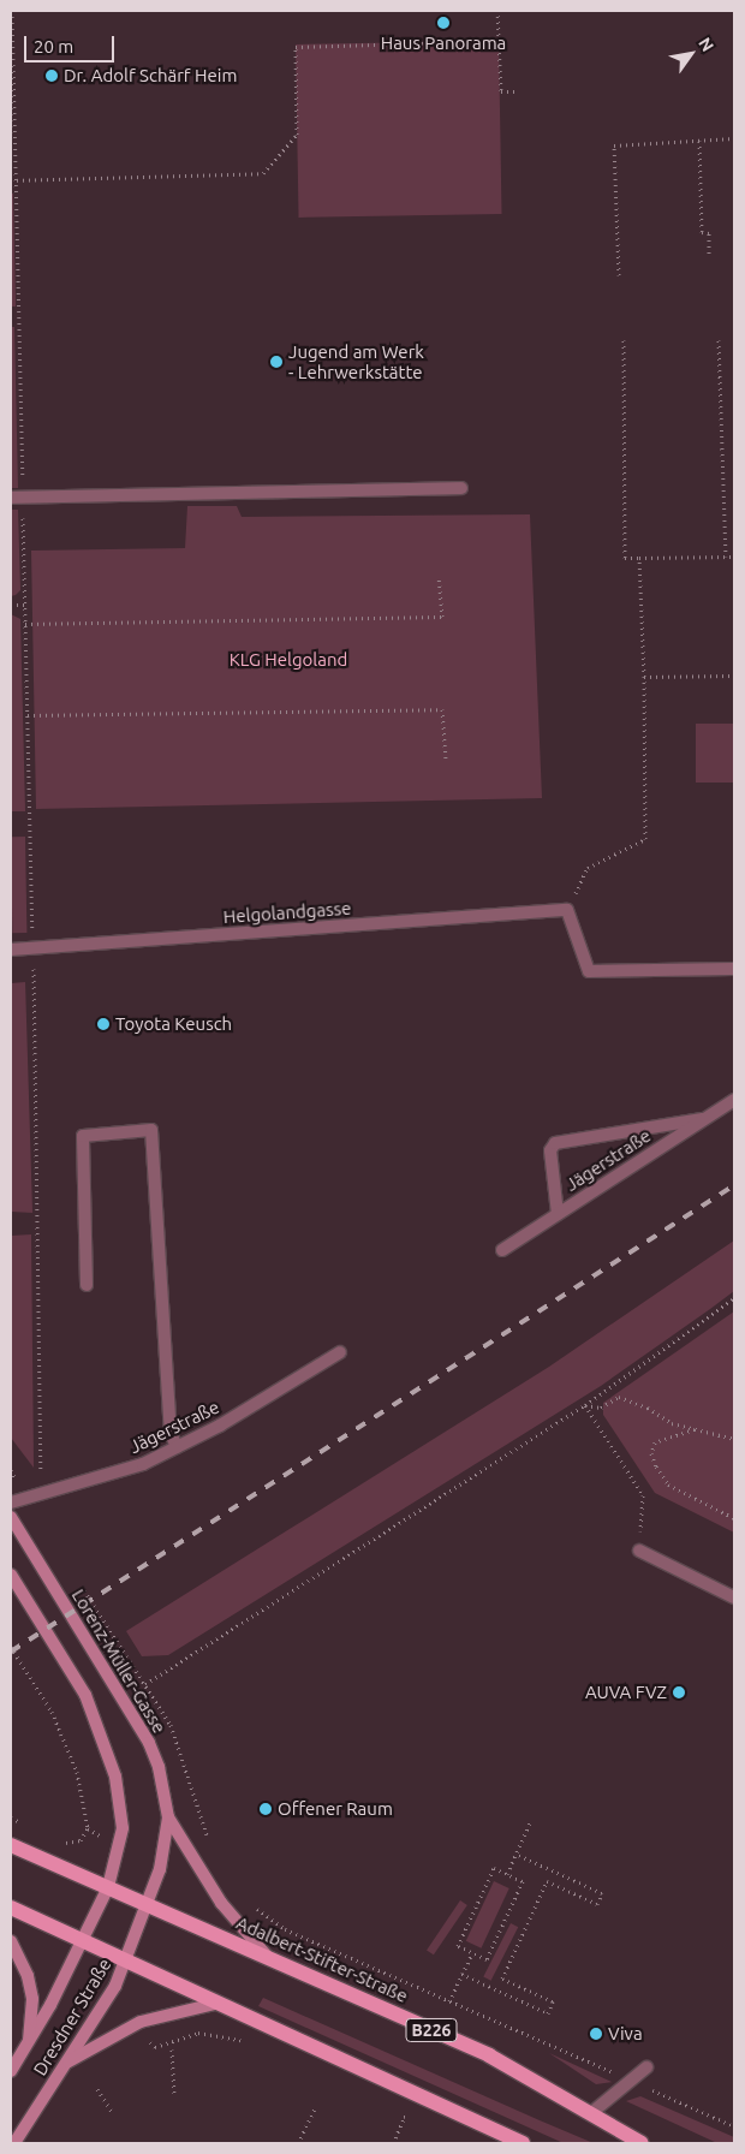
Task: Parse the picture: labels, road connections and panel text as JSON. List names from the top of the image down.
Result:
{
  "streets": {
    "main road": [
      "Lorenz-Müller-Gasse",
      "Adalbert-Stifter-Straße",
      "Dresdner Straße",
      "B226"
    ],
    "street": ["Helgolandgasse", "Jägerstraße"]
  },
  "crossings": [
    ["Lorenz-Müller-Gasse", "Adalbert-Stifter-Straße"],
    ["Lorenz-Müller-Gasse", "Dresdner Straße"],
    ["Adalbert-Stifter-Straße", "Dresdner Straße"]
  ],
  "parks": ["KLG Helgoland"],
  "places": [
    "Haus Panorama",
    "Dr. Adolf Schärf Heim",
    "Jugend am Werk - Lehrwerkstätte",
    "Toyota Keusch",
    "AUVA FVZ",
    "Offener Raum",
    "Viva"
  ],
  "scale_bar": "20 m",
  "north": "top right"
}
